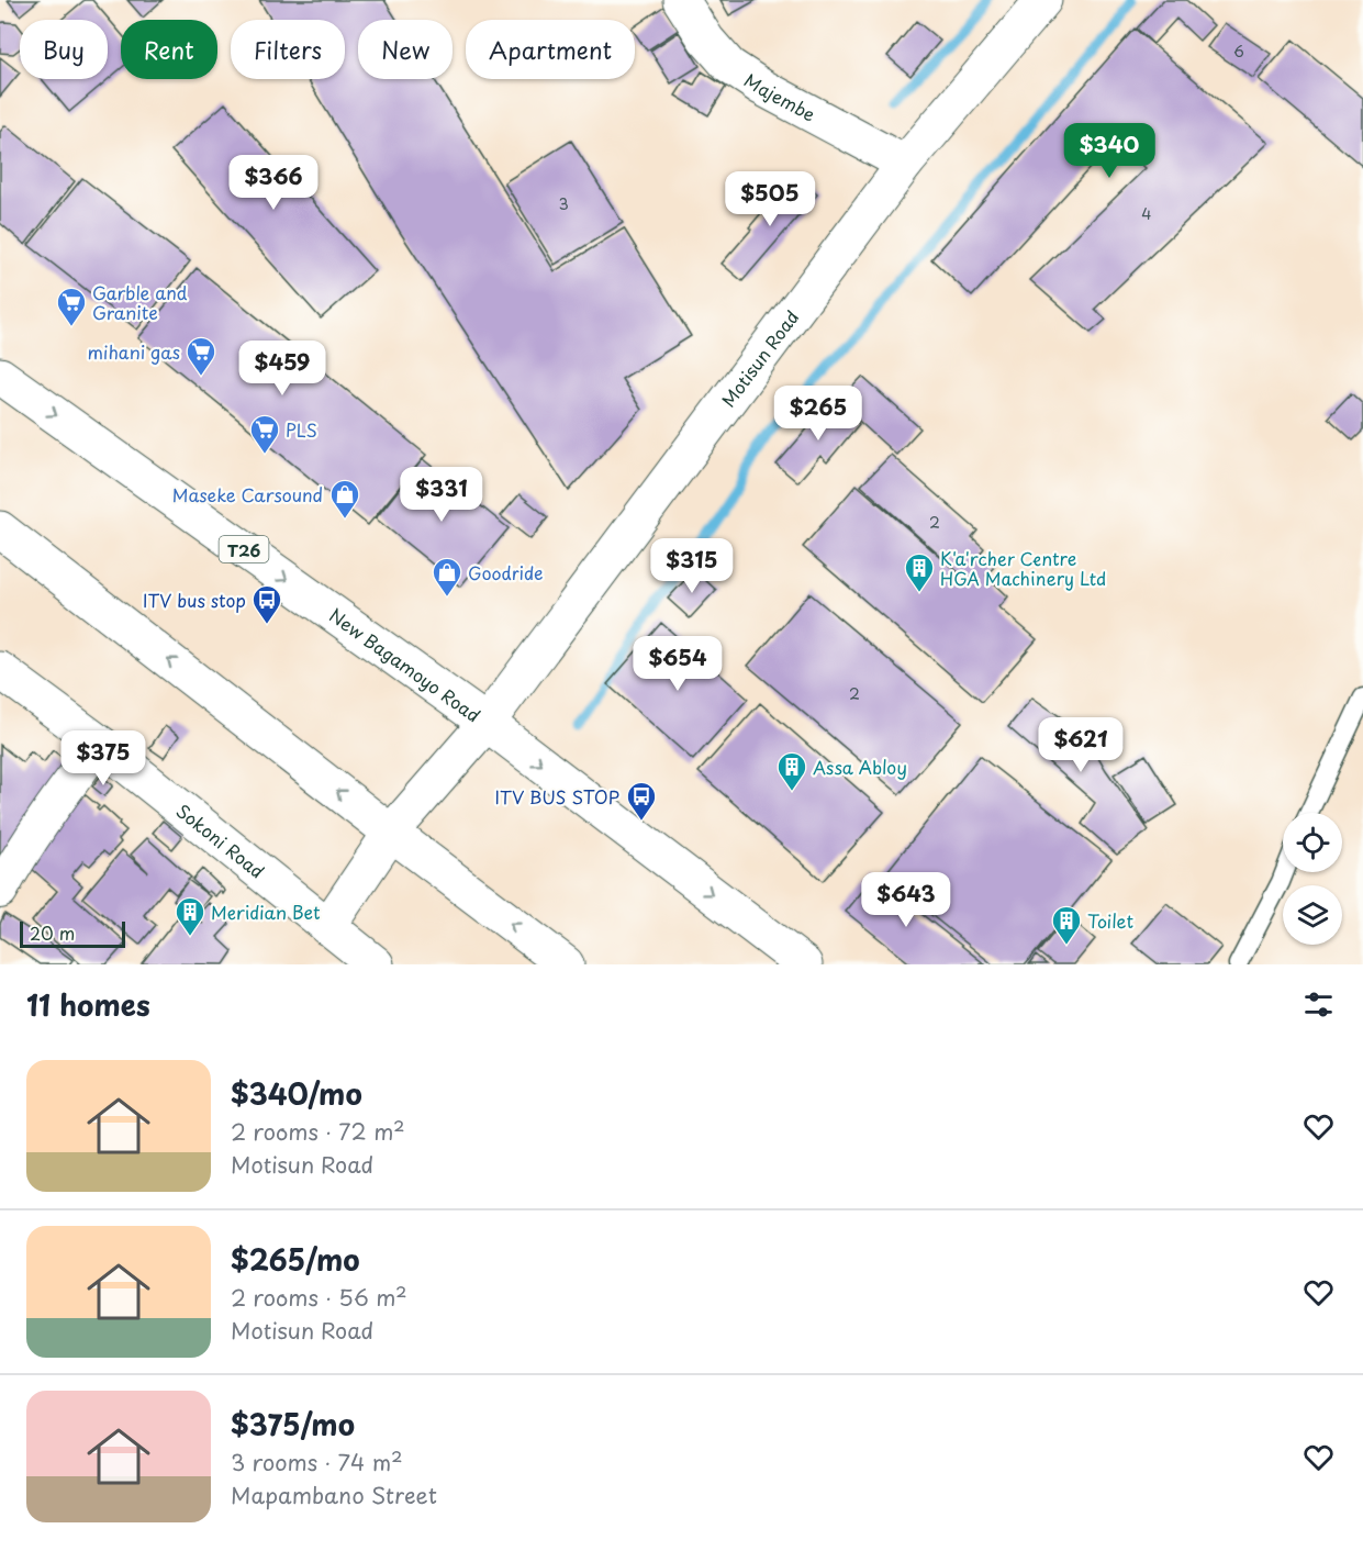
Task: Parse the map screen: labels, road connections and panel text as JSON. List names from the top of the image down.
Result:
{
  "streets": {
    "main road": [
      "Majembe",
      "Motisun Road",
      "T26",
      "New Bagamoyo Road",
      "Sokoni Road"
    ]
  },
  "crossings": [
    ["Majembe", "Motisun Road"],
    ["Motisun Road", "New Bagamoyo Road"],
    ["Motisun Road", "Sokoni Road"]
  ],
  "places": {
    "supermarket": ["Garble and Granite", "mihani gas", "PLS"],
    "shop": ["Maseke Carsound", "Goodride"],
    "building": [
      "K'a'rcher Centre HGA Machinery Ltd",
      "Assa Abloy",
      "Meridian Bet",
      "Toilet"
    ],
    "bus stop": ["ITV bus stop", "ITV BUS STOP"]
  },
  "house_numbers": [
    "6",
    "3",
    "4",
    "2",
    "2"
  ],
  "scale_bar": "20 m",
  "page": {
    "chip": [
      "Buy",
      "Rent",
      "Filters",
      "New",
      "Apartment"
    ],
    "price": [
      "$340",
      "$366",
      "$505",
      "$459",
      "$265",
      "$331",
      "$315",
      "$654",
      "$621",
      "$375",
      "$643"
    ],
    "scale": "20 m",
    "heading": "11 homes",
    "list": [
      {
        "name": "$340/mo",
        "note": "2 rooms · 72 m² · Motisun Road"
      },
      {
        "name": "$265/mo",
        "note": "2 rooms · 56 m² · Motisun Road"
      },
      {
        "name": "$375/mo",
        "note": "3 rooms · 74 m² · Mapambano Street"
      }
    ]
  }
}
